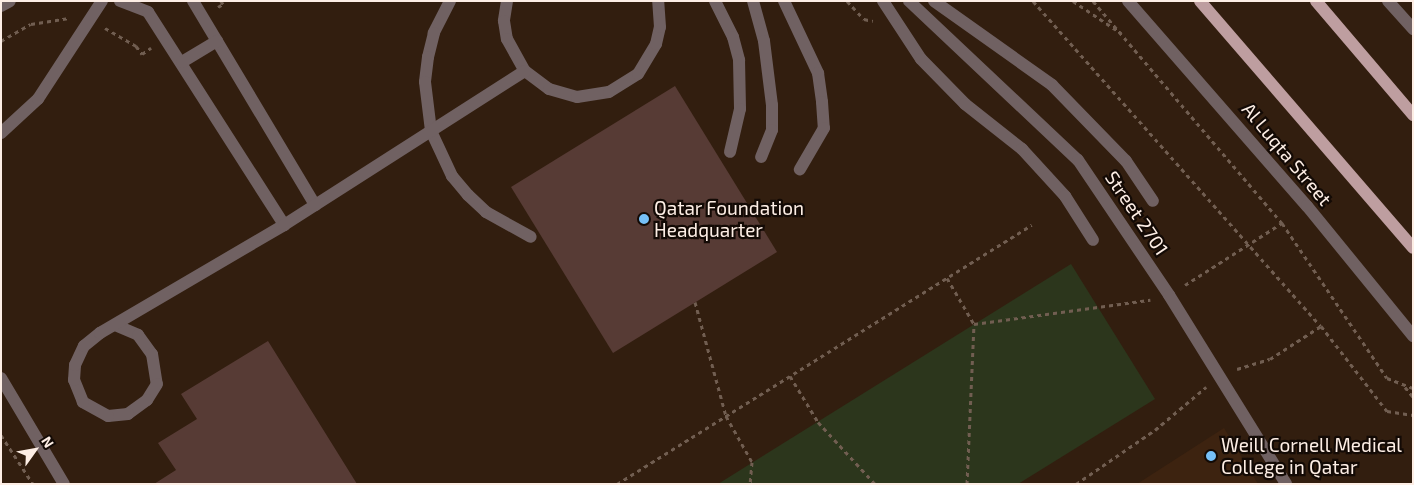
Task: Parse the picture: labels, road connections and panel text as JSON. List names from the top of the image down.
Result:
{
  "streets": {
    "main road": ["Al Luqta Street"],
    "street": ["Street 2701"]
  },
  "places": ["Qatar Foundation Headquarter", "Weill Cornell Medical College in Qatar"],
  "north": "top right"
}
